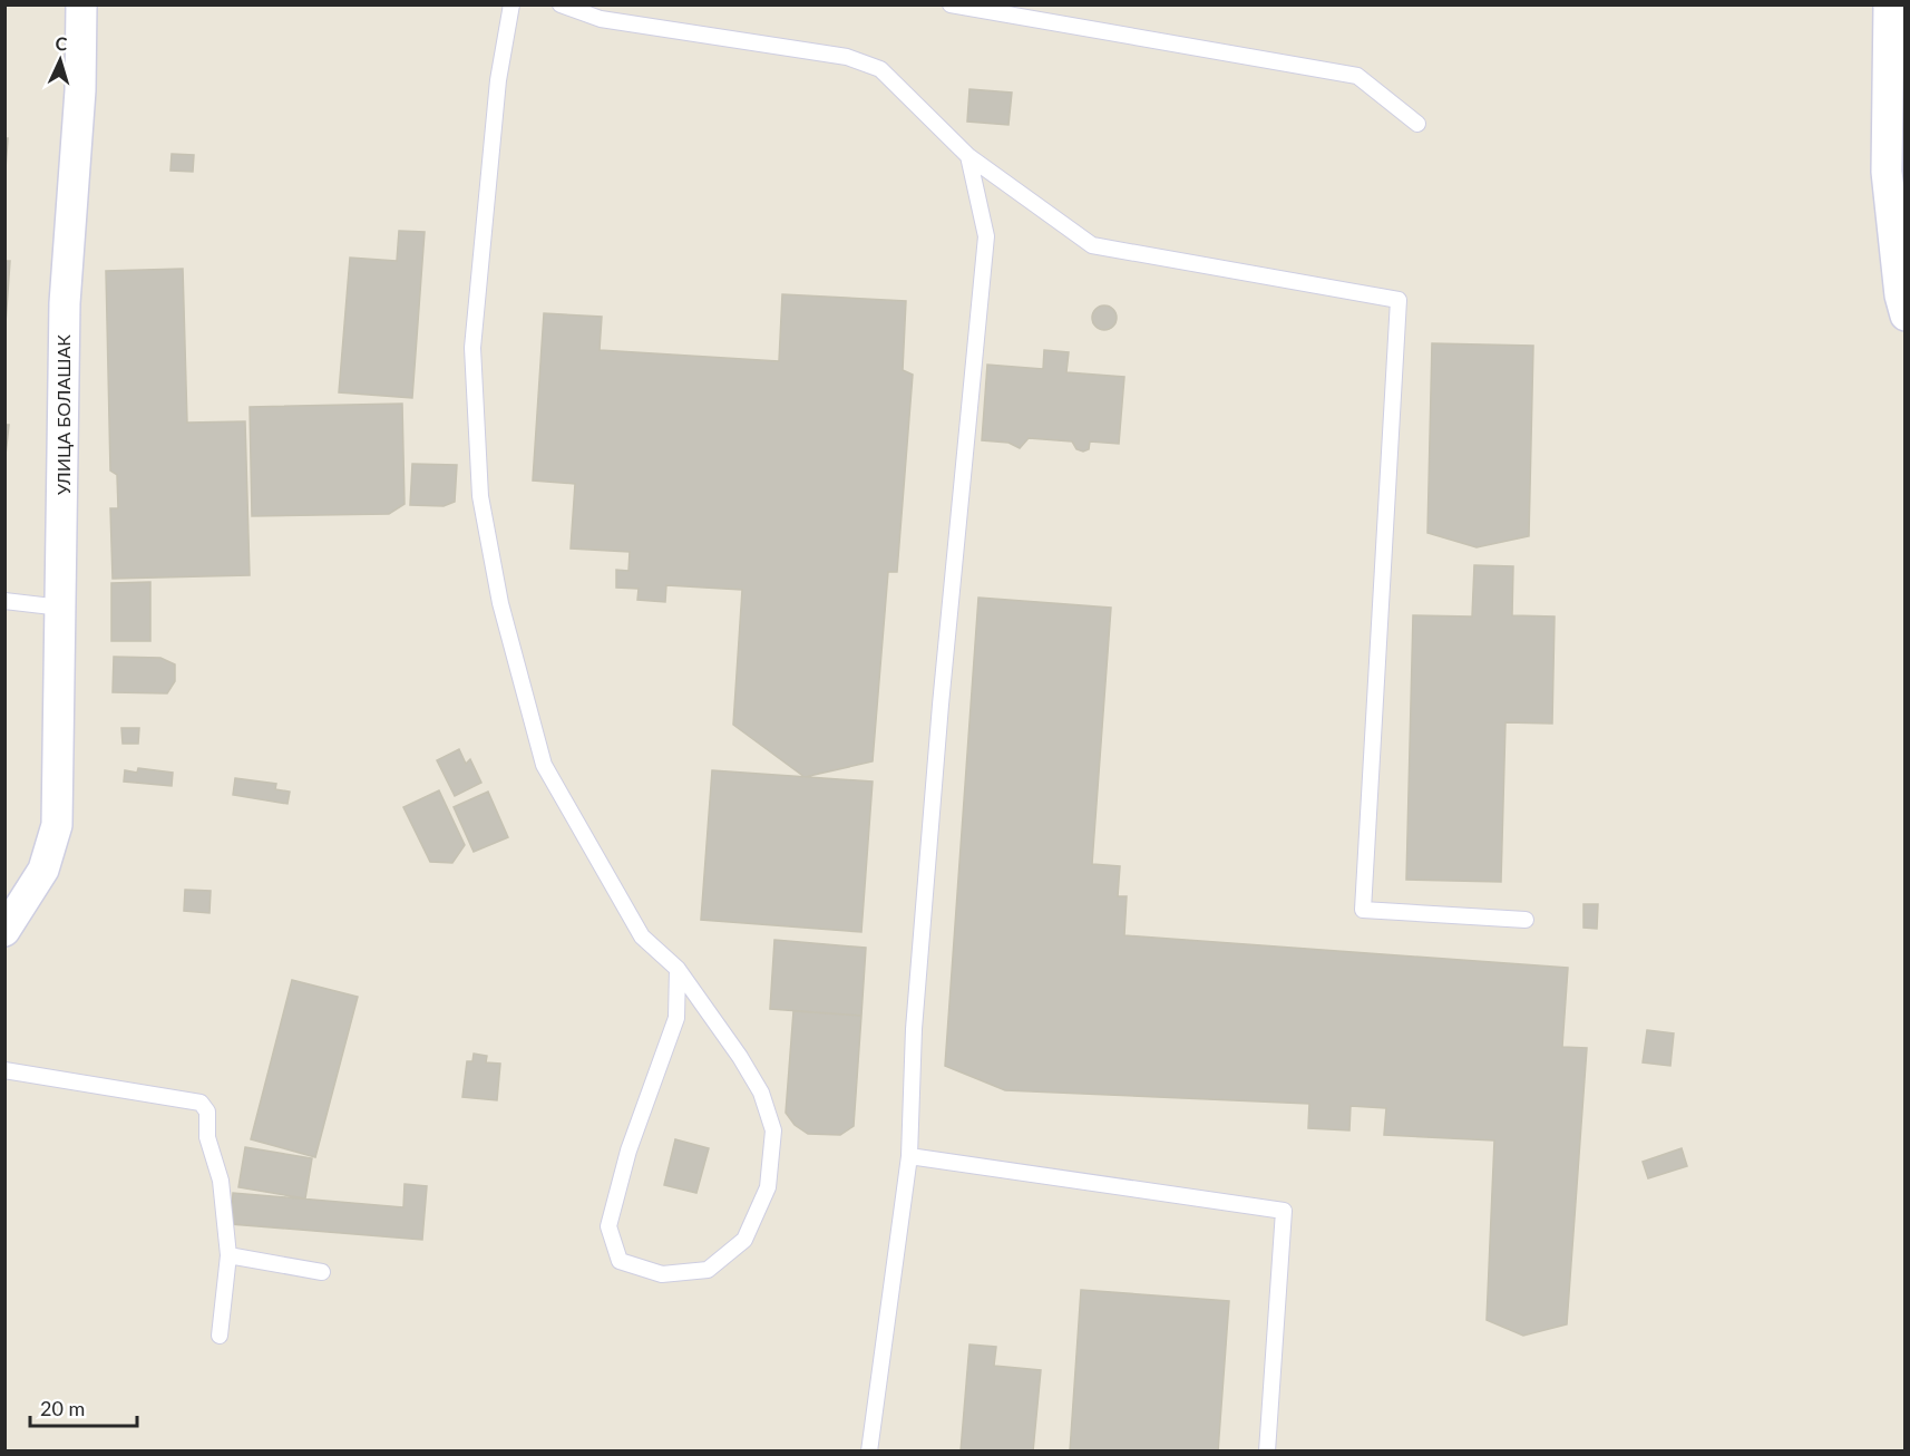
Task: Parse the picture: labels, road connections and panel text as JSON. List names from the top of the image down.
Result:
{
  "streets": {
    "street": ["УЛИЦА БОЛАШАК"]
  },
  "scale_bar": "20 m",
  "north": "top"
}
